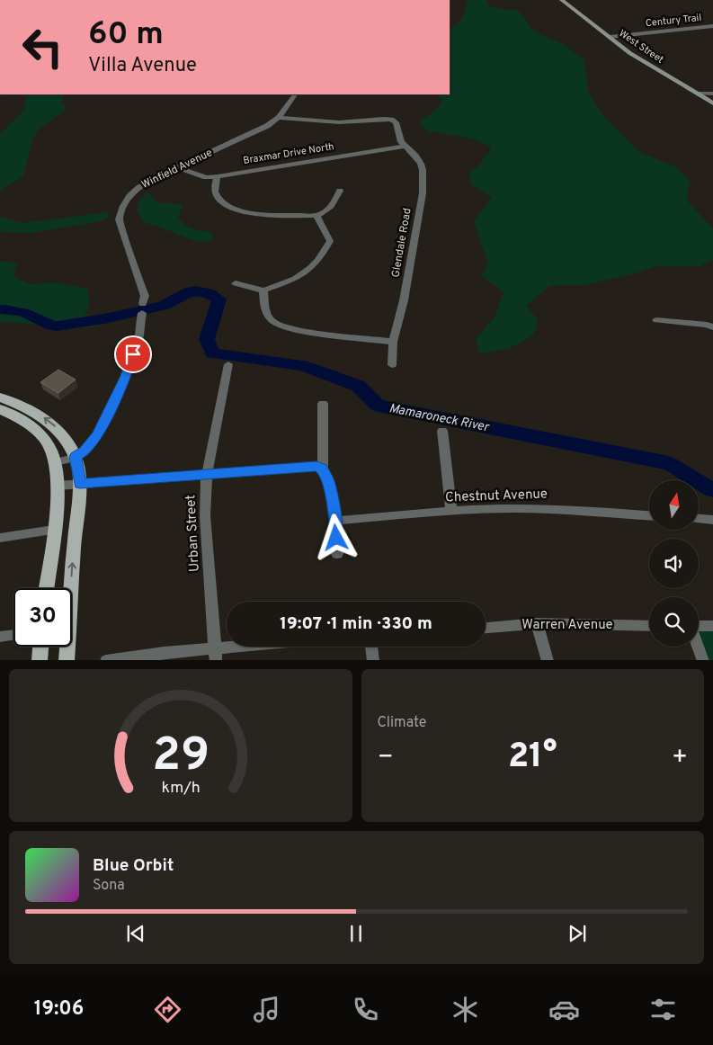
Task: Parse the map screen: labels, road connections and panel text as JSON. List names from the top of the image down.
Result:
{
  "streets": {
    "street": [
      "Century Trail",
      "West Street",
      "Braxmar Drive North",
      "Winfield Avenue",
      "Glendale Road",
      "Chestnut Avenue",
      "Urban Street",
      "Warren Avenue"
    ]
  },
  "crossings": [
    ["Century Trail", "West Street"],
    ["Braxmar Drive North", "Winfield Avenue"],
    ["Braxmar Drive North", "Glendale Road"],
    ["Winfield Avenue", "Glendale Road"]
  ],
  "water": ["Mamaroneck River"],
  "north": "top",
  "page": {
    "turn": ["60 m", "Villa Avenue"],
    "limit": "30",
    "trip": "19:07 · 1 min · 330 m",
    "tile": "Climate",
    "heat": ["−", "21°", "+"],
    "song": ["Blue Orbit", "Sona"],
    "tabs": "19:06",
    "gauge": ["29", "km/h"]
  }
}
